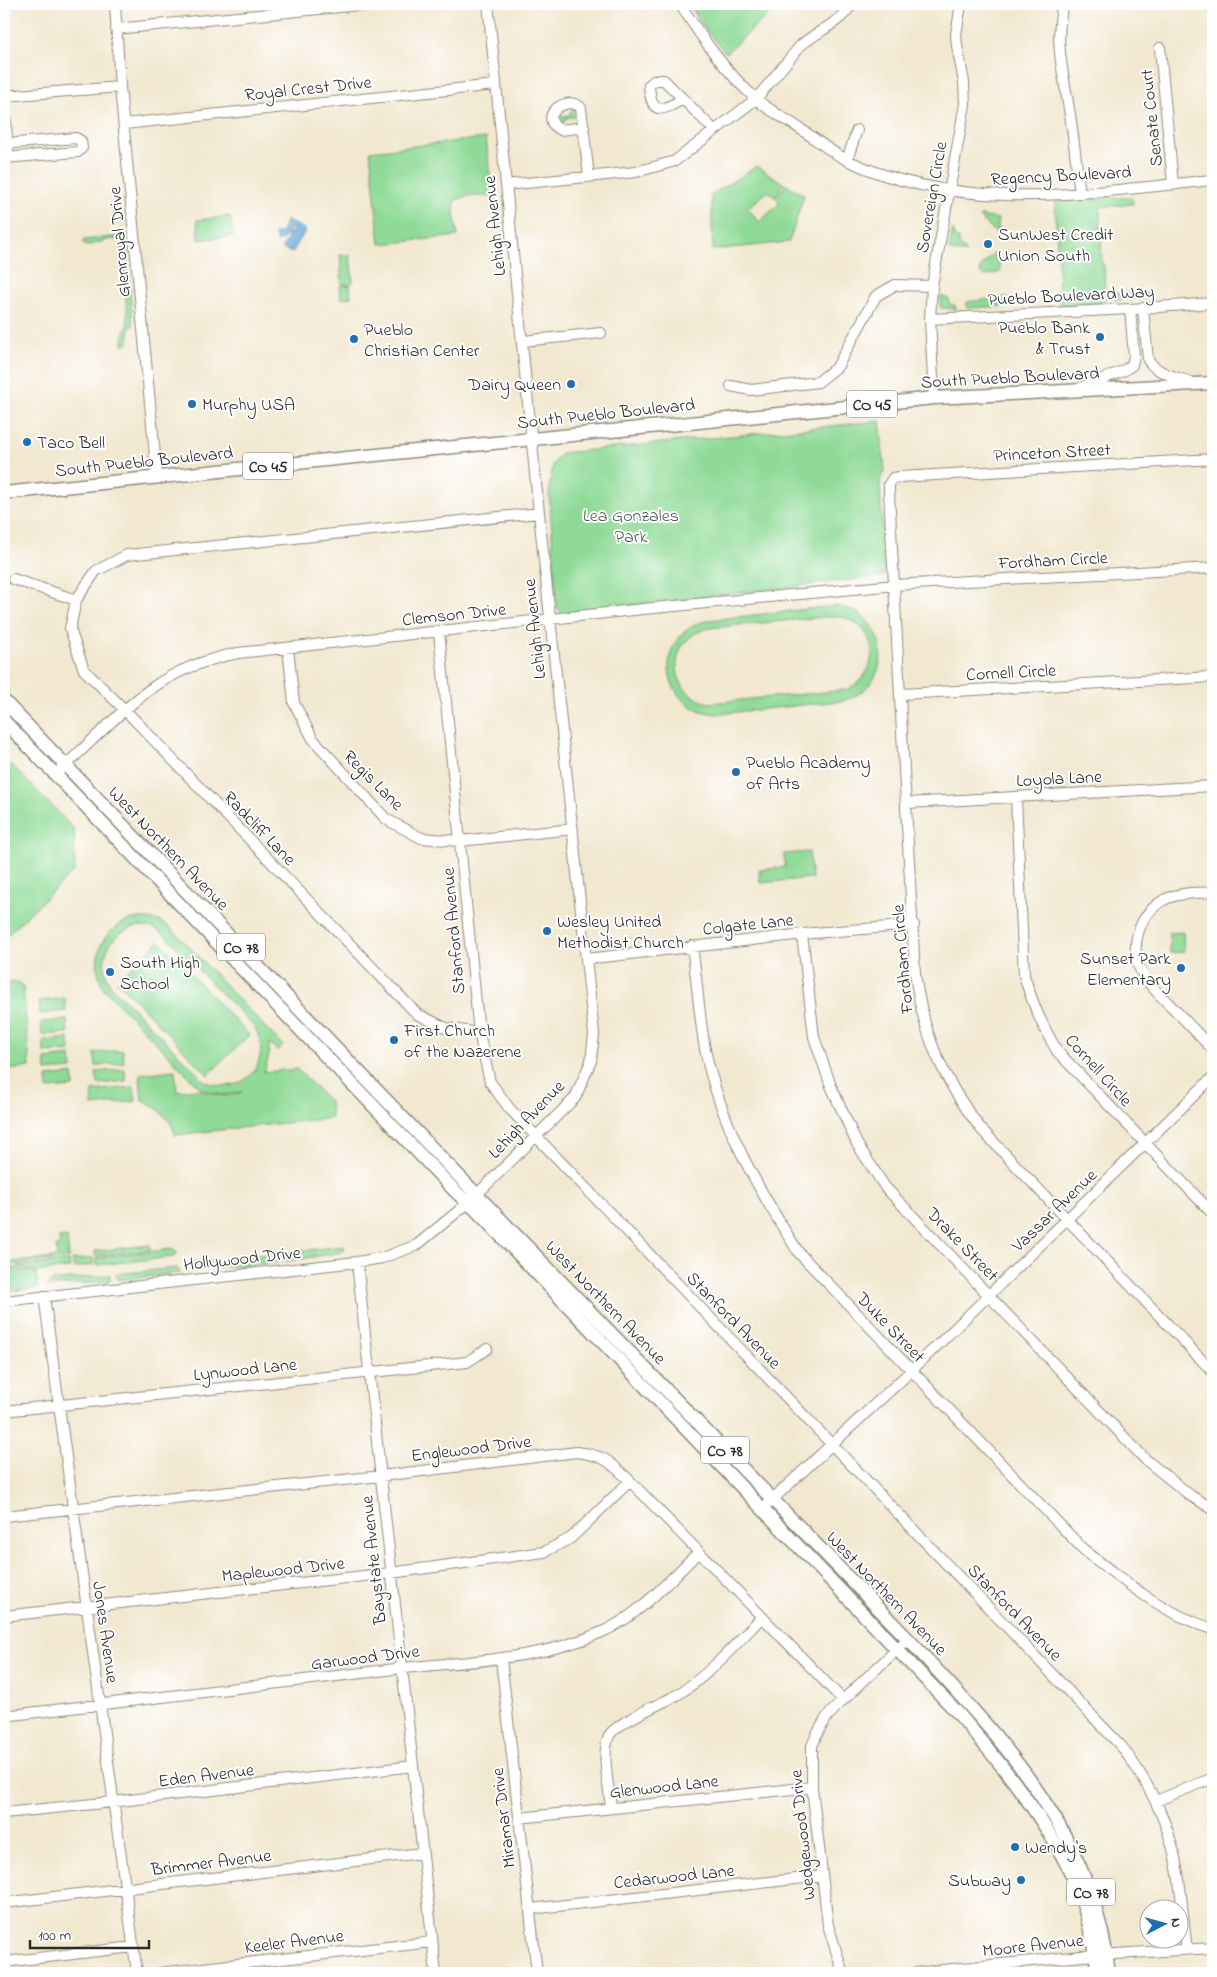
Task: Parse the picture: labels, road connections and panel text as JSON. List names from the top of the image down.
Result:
{
  "streets": {
    "main road": [
      "South Pueblo Boulevard",
      "CO 45",
      "West Northern Avenue",
      "CO 78"
    ],
    "street": [
      "Royal Crest Drive",
      "Senate Court",
      "Regency Boulevard",
      "Sovereign Circle",
      "Lehigh Avenue",
      "Glenroyal Drive",
      "Pueblo Boulevard Way",
      "Princeton Street",
      "Fordham Circle",
      "Clemson Drive",
      "Cornell Circle",
      "Loyola Lane",
      "Regis Lane",
      "Radcliff Lane",
      "Colgate Lane",
      "Stanford Avenue",
      "Vassar Avenue",
      "Drake Street",
      "Hollywood Drive",
      "Duke Street",
      "Lynwood Lane",
      "Englewood Drive",
      "Baystate Avenue",
      "Maplewood Drive",
      "Jones Avenue",
      "Garwood Drive",
      "Eden Avenue",
      "Glenwood Lane",
      "Miramar Drive",
      "Wedgewood Drive",
      "Brimmer Avenue",
      "Cedarwood Lane",
      "Keeler Avenue",
      "Moore Avenue"
    ]
  },
  "crossings": [
    ["Royal Crest Drive", "Lehigh Avenue"],
    ["Royal Crest Drive", "Glenroyal Drive"],
    ["Senate Court", "Regency Boulevard"],
    ["Regency Boulevard", "Sovereign Circle"],
    ["Sovereign Circle", "Pueblo Boulevard Way"],
    ["Sovereign Circle", "South Pueblo Boulevard"],
    ["Lehigh Avenue", "South Pueblo Boulevard"],
    ["Lehigh Avenue", "Clemson Drive"],
    ["Lehigh Avenue", "Regis Lane"],
    ["Lehigh Avenue", "Radcliff Lane"],
    ["Lehigh Avenue", "West Northern Avenue"],
    ["Lehigh Avenue", "Colgate Lane"],
    ["Lehigh Avenue", "Stanford Avenue"],
    ["Lehigh Avenue", "Hollywood Drive"],
    ["Glenroyal Drive", "South Pueblo Boulevard"],
    ["Princeton Street", "Fordham Circle"],
    ["Fordham Circle", "Clemson Drive"],
    ["Fordham Circle", "Cornell Circle"],
    ["Fordham Circle", "Loyola Lane"],
    ["Fordham Circle", "Colgate Lane"],
    ["Fordham Circle", "Vassar Avenue"],
    ["Clemson Drive", "Regis Lane"],
    ["Clemson Drive", "Radcliff Lane"],
    ["Clemson Drive", "West Northern Avenue"],
    ["Clemson Drive", "Stanford Avenue"],
    ["Cornell Circle", "Loyola Lane"],
    ["Cornell Circle", "Vassar Avenue"],
    ["Regis Lane", "Stanford Avenue"],
    ["Radcliff Lane", "Stanford Avenue"],
    ["West Northern Avenue", "Vassar Avenue"],
    ["West Northern Avenue", "Hollywood Drive"],
    ["West Northern Avenue", "Wedgewood Drive"],
    ["West Northern Avenue", "Moore Avenue"],
    ["Colgate Lane", "Drake Street"],
    ["Colgate Lane", "Duke Street"],
    ["Stanford Avenue", "Vassar Avenue"],
    ["Vassar Avenue", "Drake Street"],
    ["Vassar Avenue", "Duke Street"],
    ["Hollywood Drive", "Baystate Avenue"],
    ["Hollywood Drive", "Jones Avenue"],
    ["Lynwood Lane", "Baystate Avenue"],
    ["Lynwood Lane", "Jones Avenue"],
    ["Englewood Drive", "Baystate Avenue"],
    ["Englewood Drive", "Maplewood Drive"],
    ["Englewood Drive", "Jones Avenue"],
    ["Englewood Drive", "Garwood Drive"],
    ["Englewood Drive", "Wedgewood Drive"],
    ["Baystate Avenue", "Maplewood Drive"],
    ["Baystate Avenue", "Garwood Drive"],
    ["Baystate Avenue", "Eden Avenue"],
    ["Baystate Avenue", "Brimmer Avenue"],
    ["Baystate Avenue", "Keeler Avenue"],
    ["Maplewood Drive", "Jones Avenue"],
    ["Jones Avenue", "Garwood Drive"],
    ["Jones Avenue", "Eden Avenue"],
    ["Jones Avenue", "Brimmer Avenue"],
    ["Garwood Drive", "Miramar Drive"],
    ["Glenwood Lane", "Miramar Drive"],
    ["Glenwood Lane", "Wedgewood Drive"],
    ["Miramar Drive", "Cedarwood Lane"],
    ["Wedgewood Drive", "Cedarwood Lane"]
  ],
  "parks": ["Lea Gonzales Park"],
  "places": [
    "SunWest Credit Union South",
    "Pueblo Bank & Trust",
    "Pueblo Christian Center",
    "Dairy Queen",
    "Murphy USA",
    "Taco Bell",
    "Pueblo Academy of Arts",
    "Wesley United Methodist Church",
    "Sunset Park Elementary",
    "South High School",
    "First Church of the Nazerene",
    "Wendy's",
    "Subway"
  ],
  "scale_bar": "100 m",
  "north": "right"
}
